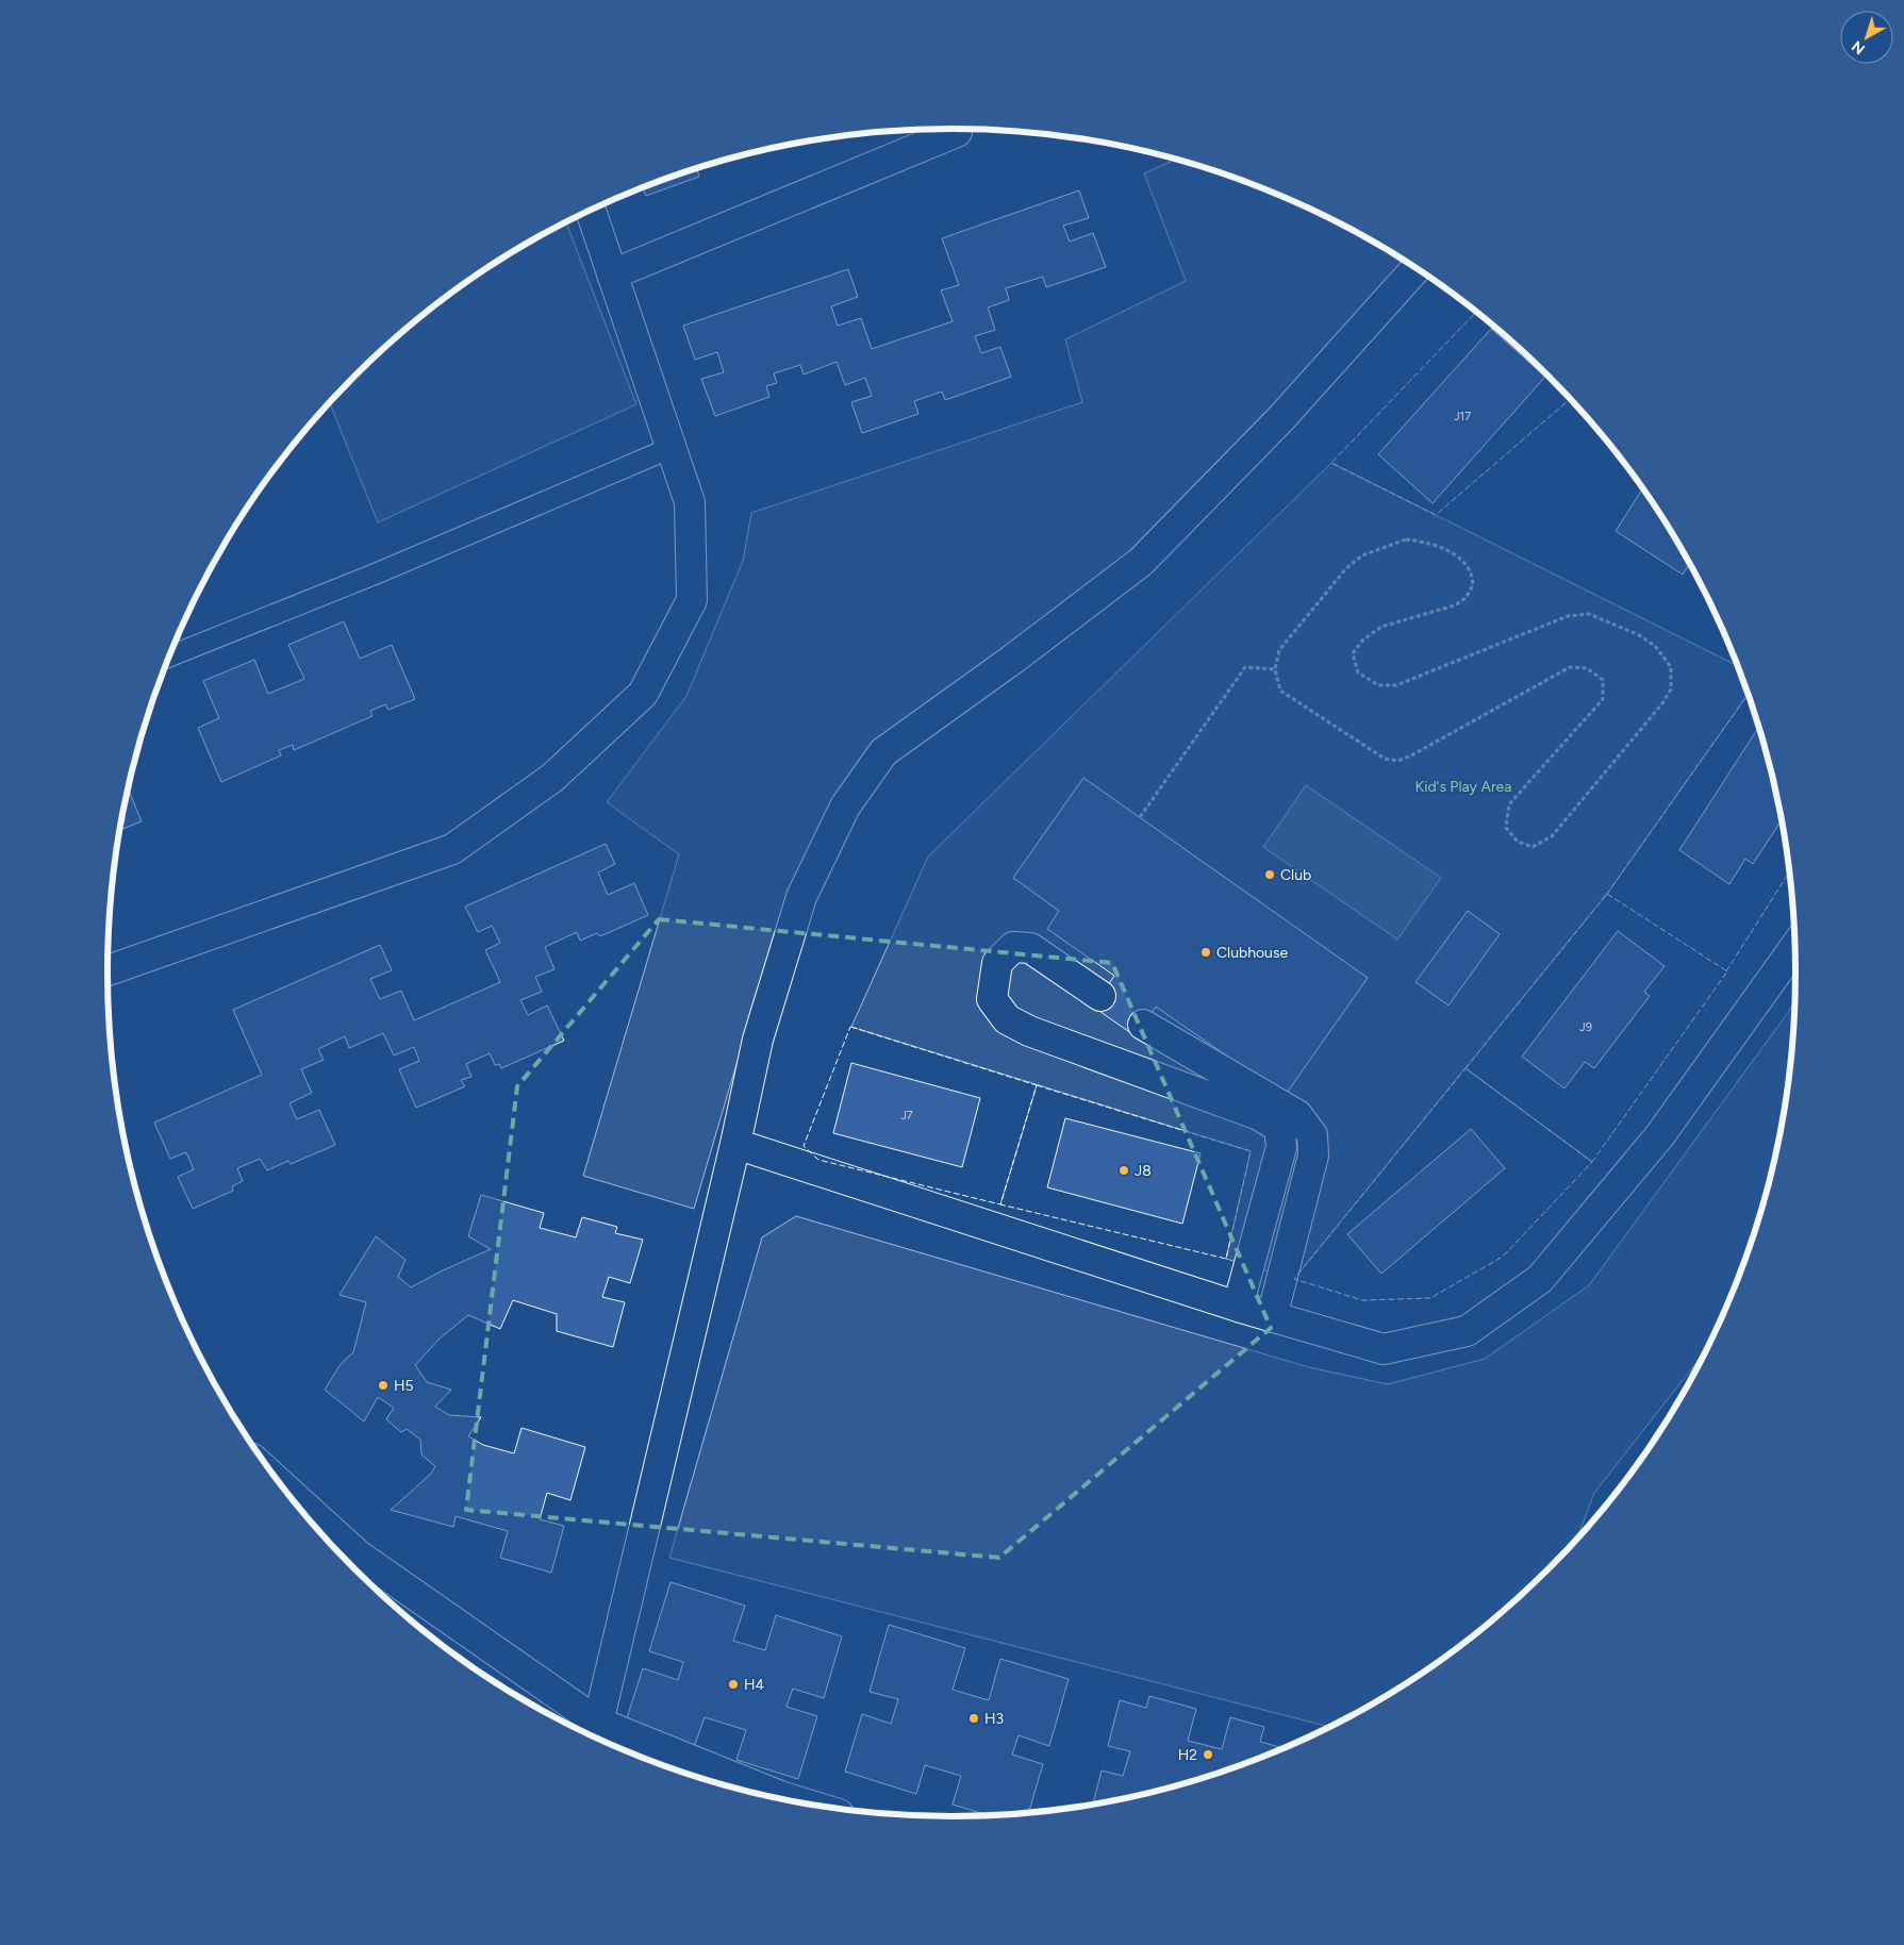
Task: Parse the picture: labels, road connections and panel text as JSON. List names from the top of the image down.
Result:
{
  "parks": ["Kid's Play Area"],
  "places": [
    "Club",
    "Clubhouse",
    "J8",
    "H5",
    "H4",
    "H3",
    "H2"
  ],
  "house_numbers": ["J17", "J9", "J7"],
  "north": "bottom left"
}
